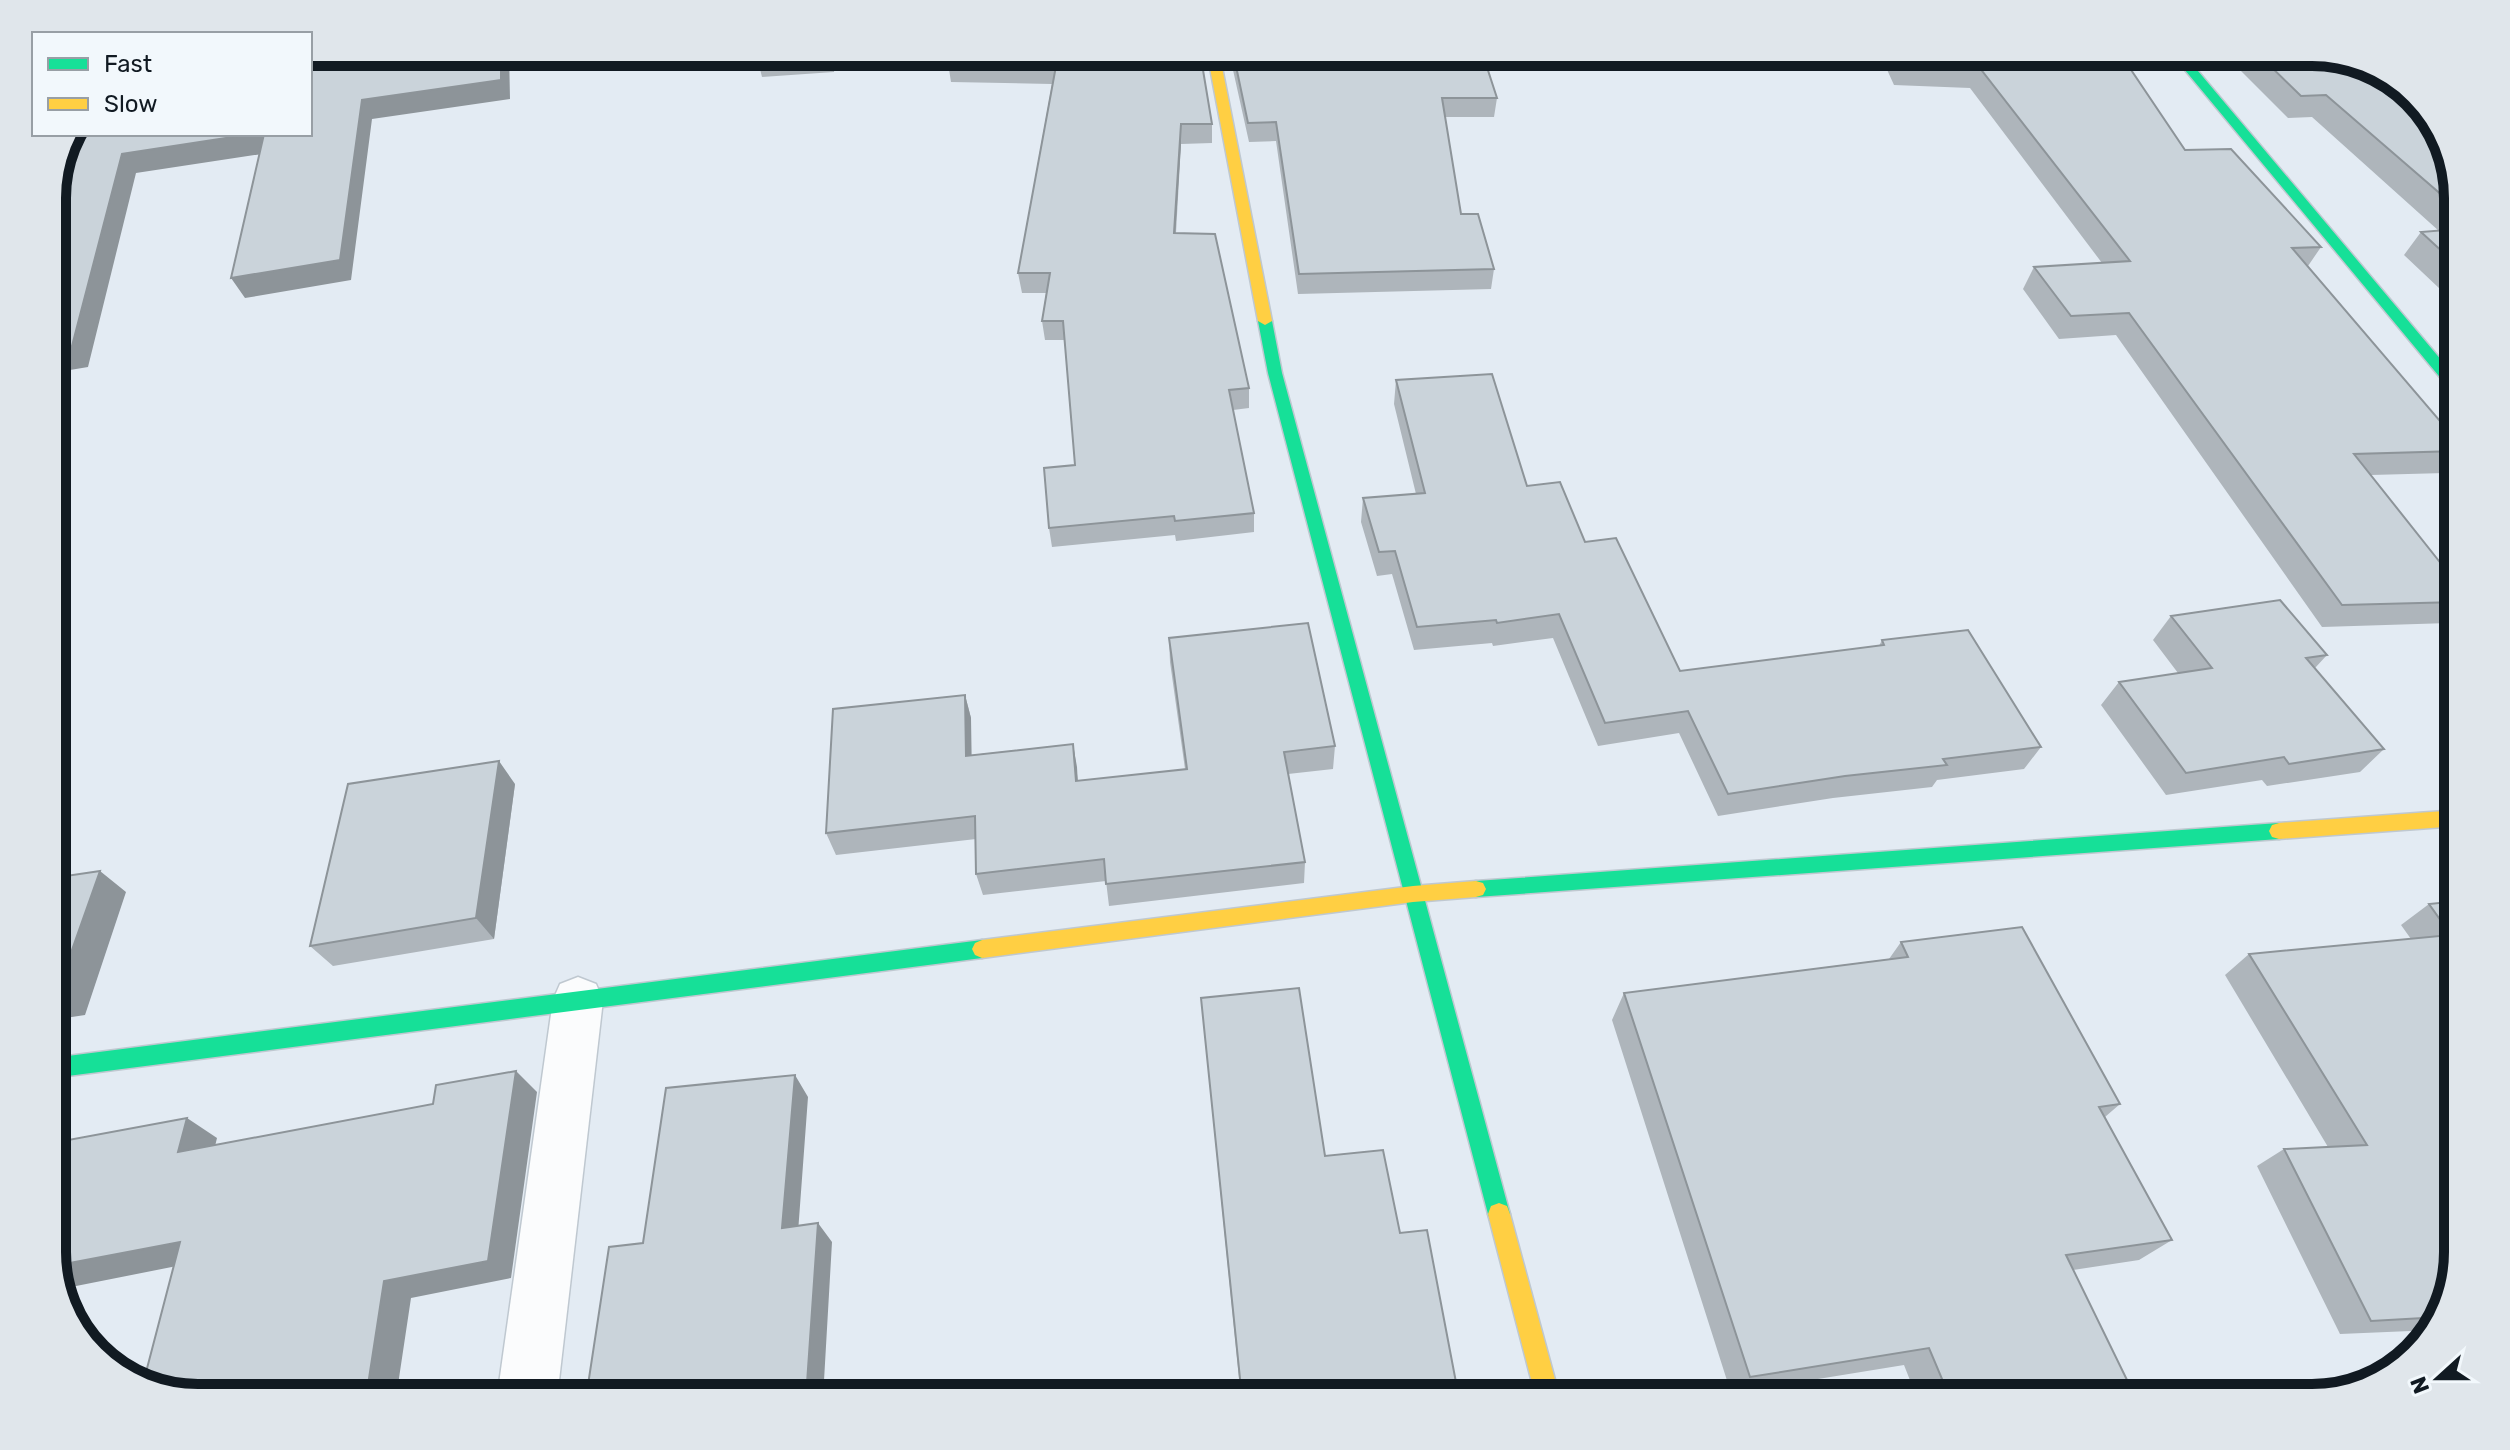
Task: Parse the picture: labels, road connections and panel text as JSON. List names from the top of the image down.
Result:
{
  "legend": ["Fast", "Slow"],
  "north": "left"
}
